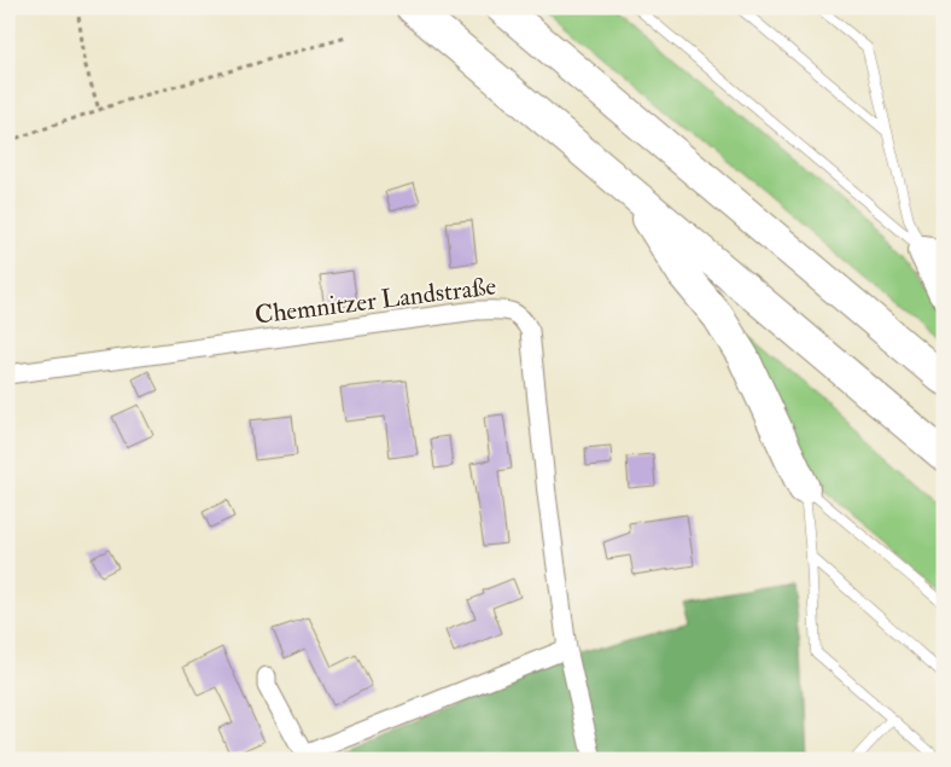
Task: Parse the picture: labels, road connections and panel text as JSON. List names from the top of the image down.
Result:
{
  "streets": {
    "street": ["Chemnitzer Landstraße"]
  }
}
